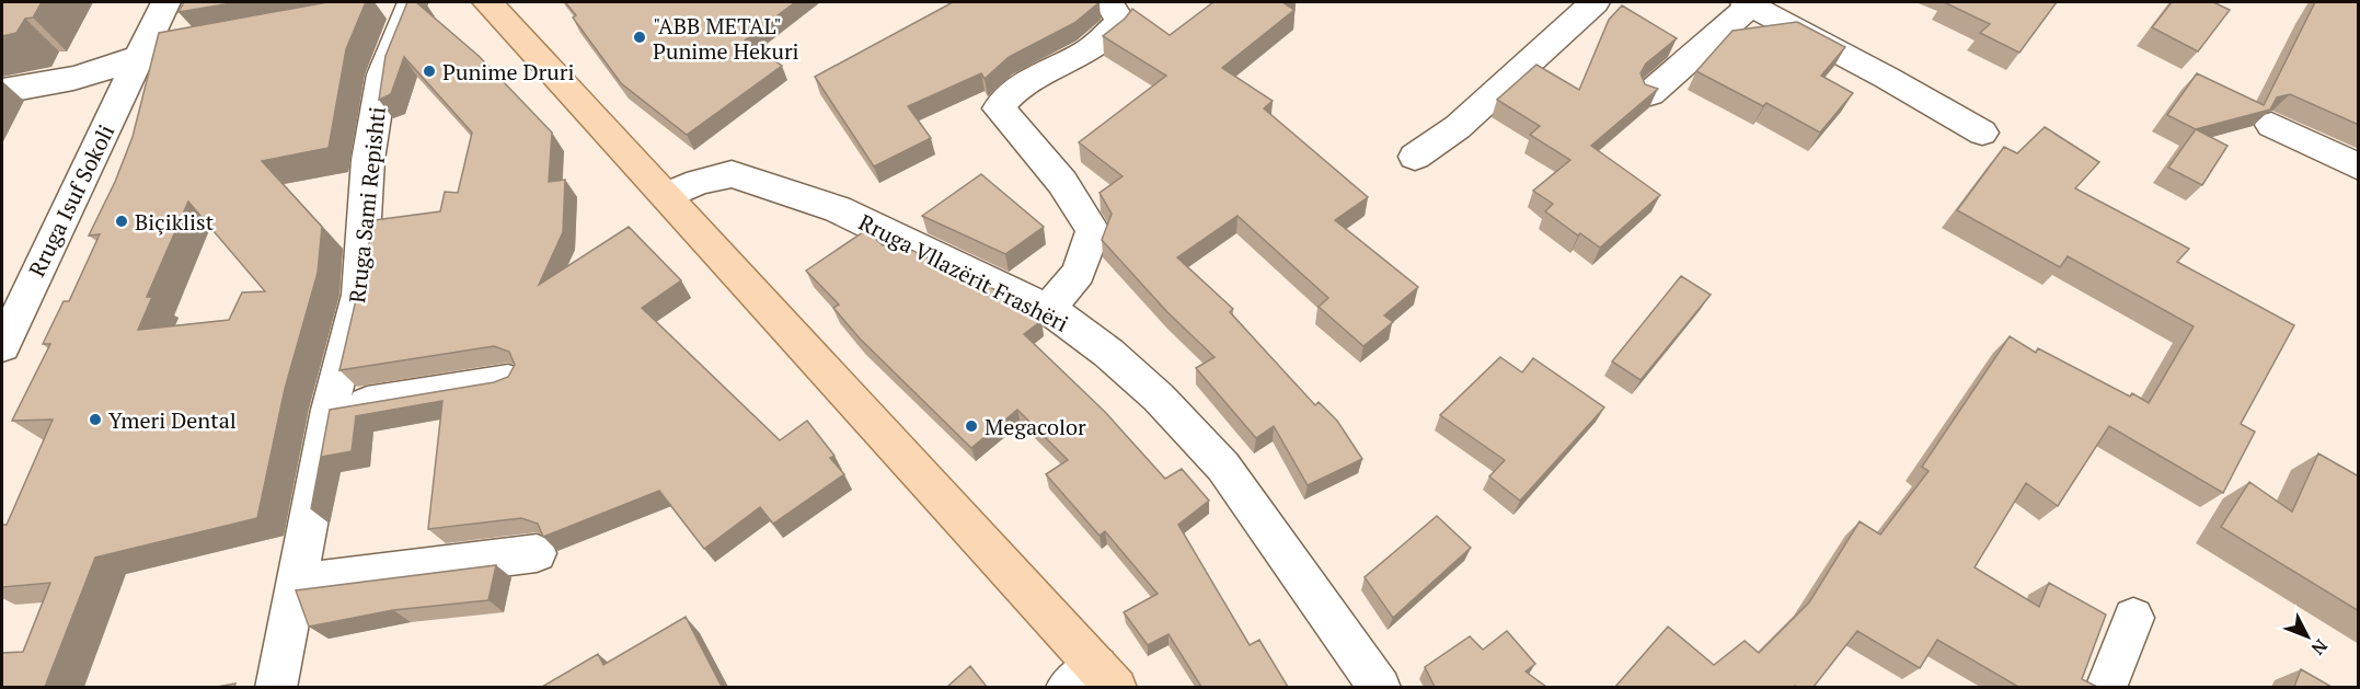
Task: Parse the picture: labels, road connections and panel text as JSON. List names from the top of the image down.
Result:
{
  "streets": {
    "street": ["Rruga Isuf Sokoli", "Rruga Sami Repishti", "Rruga Vllazërit Frashëri"]
  },
  "places": [
    "\"ABB METAL\" Punime Hekuri",
    "Punime Druri",
    "Biçiklist",
    "Ymeri Dental",
    "Megacolor"
  ],
  "north": "bottom right"
}
